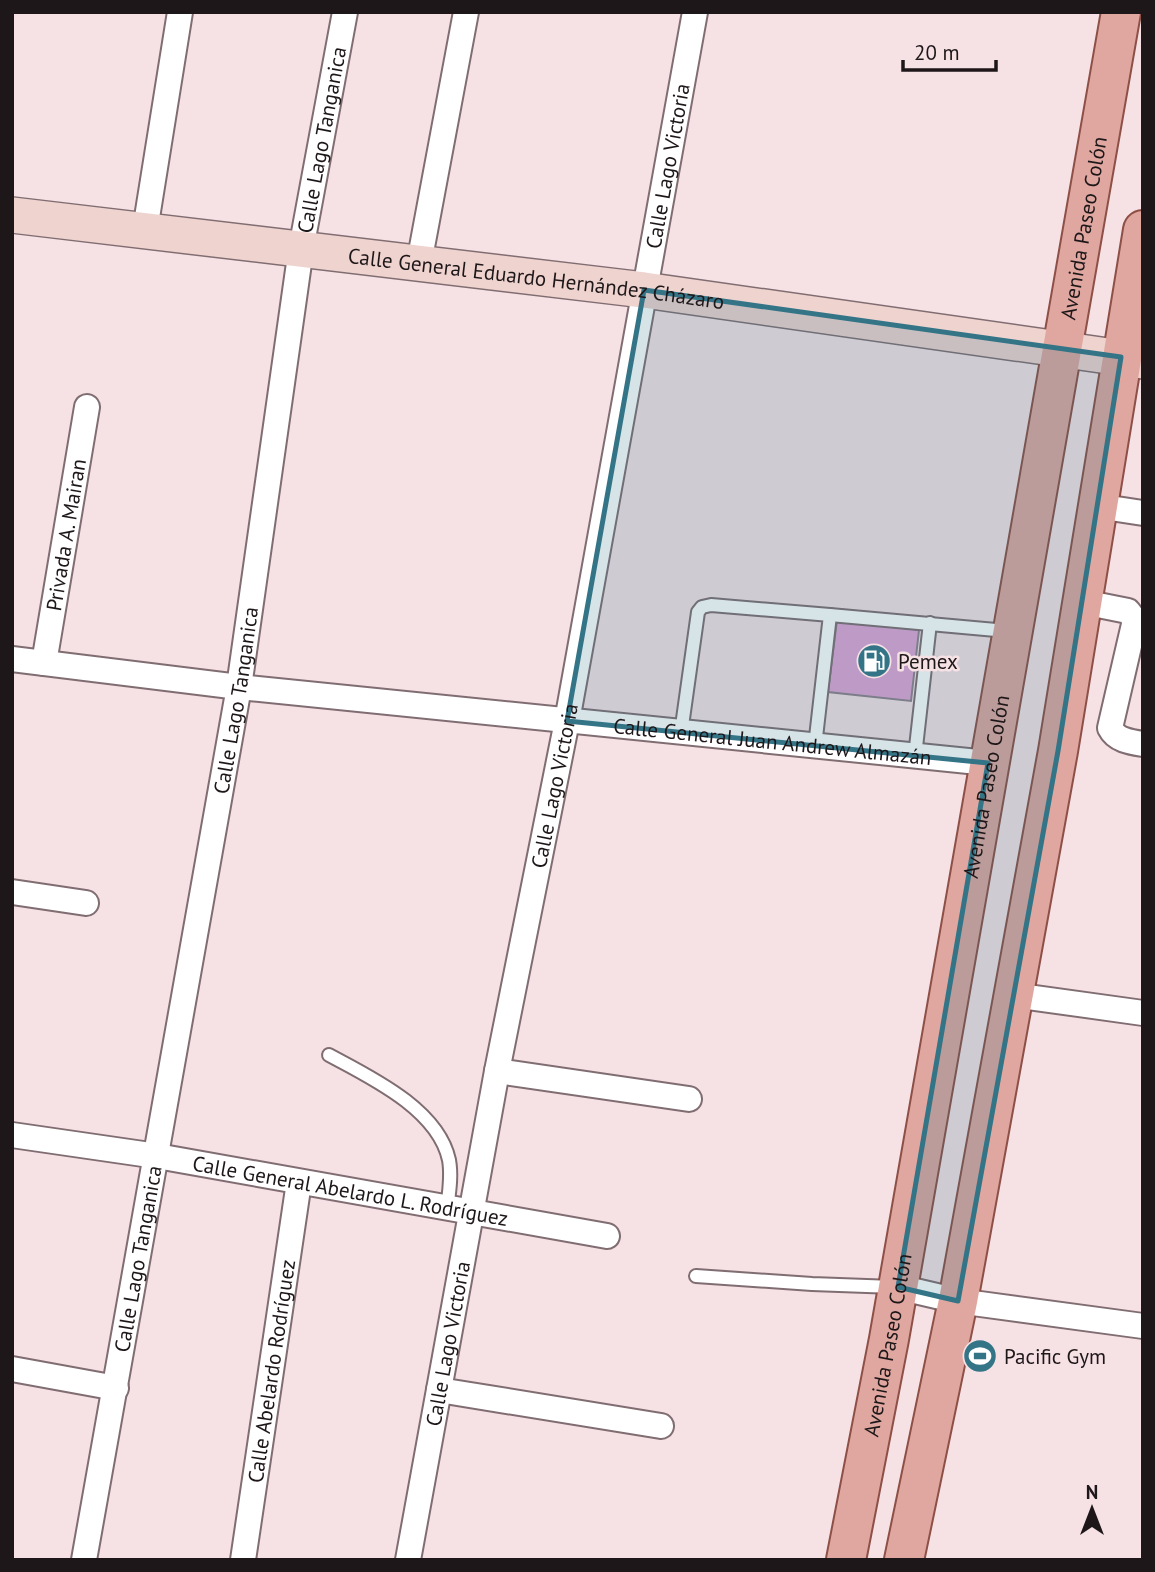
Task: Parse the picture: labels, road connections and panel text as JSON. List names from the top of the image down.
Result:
{
  "streets": {
    "main road": ["Avenida Paseo Colón", "Calle General Eduardo Hernández Cházaro"],
    "street": [
      "Calle Lago Tanganica",
      "Calle Lago Victoria",
      "Privada A. Mairan",
      "Calle General Juan Andrew Almazán",
      "Calle General Abelardo L. Rodríguez",
      "Calle Abelardo Rodríguez"
    ]
  },
  "crossings": [
    ["Calle Lago Tanganica", "Calle General Eduardo Hernández Cházaro"],
    ["Calle Lago Tanganica", "Calle General Juan Andrew Almazán"],
    ["Calle Lago Tanganica", "Calle General Abelardo L. Rodríguez"],
    ["Calle Lago Victoria", "Calle General Eduardo Hernández Cházaro"],
    ["Calle Lago Victoria", "Calle General Juan Andrew Almazán"],
    ["Calle Lago Victoria", "Calle General Abelardo L. Rodríguez"],
    ["Avenida Paseo Colón", "Calle General Eduardo Hernández Cházaro"],
    ["Avenida Paseo Colón", "Calle General Juan Andrew Almazán"],
    ["Privada A. Mairan", "Calle General Juan Andrew Almazán"],
    ["Calle General Abelardo L. Rodríguez", "Calle Abelardo Rodríguez"]
  ],
  "places": {
    "fuel station": ["Pemex"],
    "sports": ["Pacific Gym"]
  },
  "scale_bar": "20 m",
  "north": "top"
}
